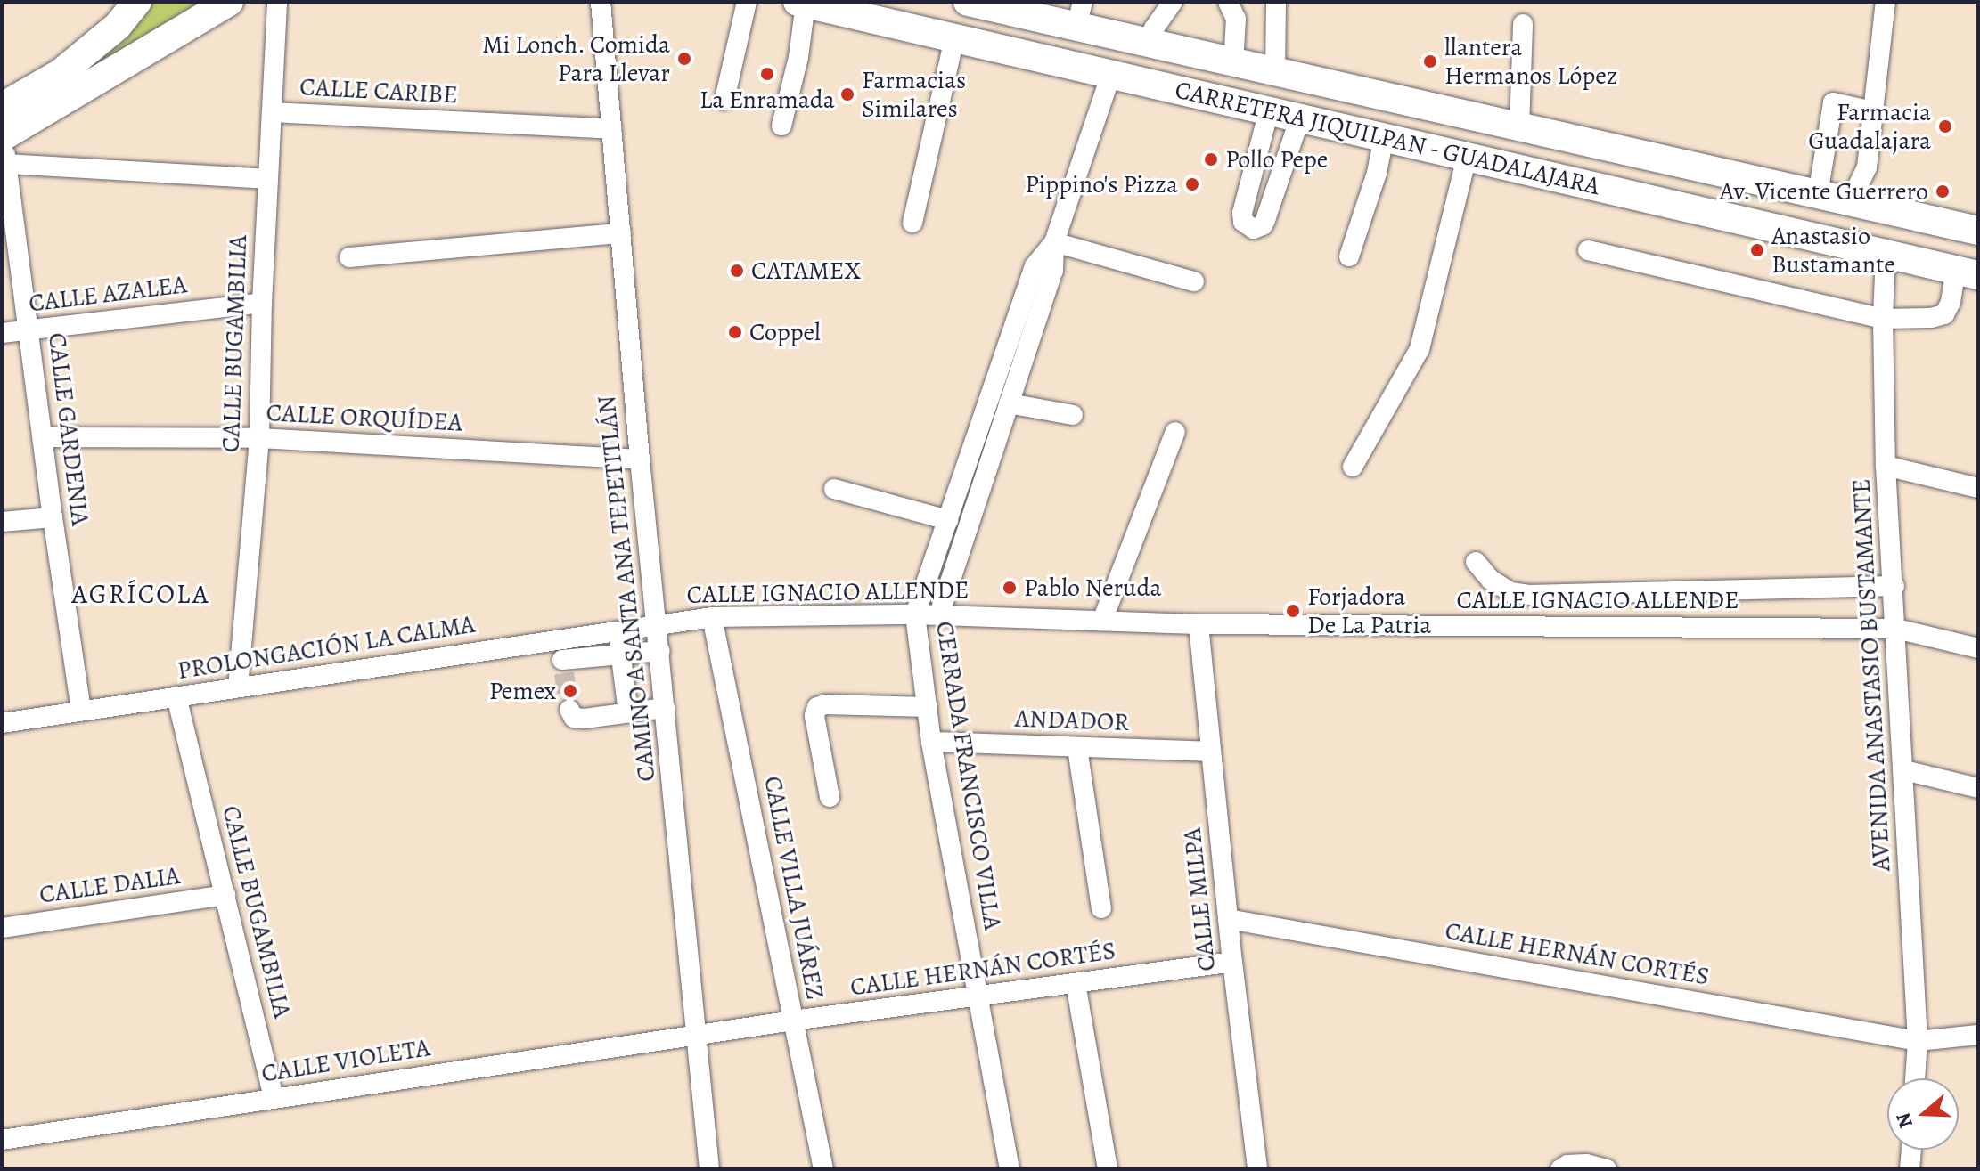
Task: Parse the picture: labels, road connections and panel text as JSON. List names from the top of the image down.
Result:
{
  "streets": {
    "highway": ["CARRETERA JIQUILPAN - GUADALAJARA"],
    "street": [
      "CALLE CARIBE",
      "CALLE AZALEA",
      "CALLE BUGAMBILIA",
      "CALLE ORQUÍDEA",
      "CALLE GARDENIA",
      "CAMINO A SANTA ANA TEPETITLÁN",
      "CALLE IGNACIO ALLENDE",
      "PROLONGACIÓN LA CALMA",
      "AVENIDA ANASTASIO BUSTAMANTE",
      "ANDADOR",
      "CERRADA FRANCISCO VILLA",
      "CALLE DALIA",
      "CALLE VILLA JUÁREZ",
      "CALLE MILPA",
      "CALLE HERNÁN CORTÉS",
      "CALLE VIOLETA"
    ]
  },
  "crossings": [
    ["CALLE CARIBE", "CALLE BUGAMBILIA"],
    ["CALLE CARIBE", "CAMINO A SANTA ANA TEPETITLÁN"],
    ["CARRETERA JIQUILPAN - GUADALAJARA", "AVENIDA ANASTASIO BUSTAMANTE"],
    ["CARRETERA JIQUILPAN - GUADALAJARA", "CERRADA FRANCISCO VILLA"],
    ["CALLE AZALEA", "CALLE BUGAMBILIA"],
    ["CALLE AZALEA", "CALLE GARDENIA"],
    ["CALLE BUGAMBILIA", "CALLE ORQUÍDEA"],
    ["CALLE BUGAMBILIA", "PROLONGACIÓN LA CALMA"],
    ["CALLE BUGAMBILIA", "CALLE DALIA"],
    ["CALLE BUGAMBILIA", "CALLE VIOLETA"],
    ["CALLE ORQUÍDEA", "CALLE GARDENIA"],
    ["CALLE ORQUÍDEA", "CAMINO A SANTA ANA TEPETITLÁN"],
    ["CALLE GARDENIA", "PROLONGACIÓN LA CALMA"],
    ["CAMINO A SANTA ANA TEPETITLÁN", "CALLE IGNACIO ALLENDE"],
    ["CAMINO A SANTA ANA TEPETITLÁN", "PROLONGACIÓN LA CALMA"],
    ["CAMINO A SANTA ANA TEPETITLÁN", "CALLE HERNÁN CORTÉS"],
    ["CAMINO A SANTA ANA TEPETITLÁN", "CALLE VIOLETA"],
    ["CALLE IGNACIO ALLENDE", "PROLONGACIÓN LA CALMA"],
    ["CALLE IGNACIO ALLENDE", "AVENIDA ANASTASIO BUSTAMANTE"],
    ["CALLE IGNACIO ALLENDE", "CERRADA FRANCISCO VILLA"],
    ["CALLE IGNACIO ALLENDE", "CALLE VILLA JUÁREZ"],
    ["CALLE IGNACIO ALLENDE", "CALLE MILPA"],
    ["AVENIDA ANASTASIO BUSTAMANTE", "CALLE HERNÁN CORTÉS"],
    ["ANDADOR", "CERRADA FRANCISCO VILLA"],
    ["ANDADOR", "CALLE MILPA"],
    ["CERRADA FRANCISCO VILLA", "CALLE HERNÁN CORTÉS"],
    ["CALLE VILLA JUÁREZ", "CALLE HERNÁN CORTÉS"],
    ["CALLE MILPA", "CALLE HERNÁN CORTÉS"],
    ["CALLE HERNÁN CORTÉS", "CALLE VIOLETA"]
  ],
  "districts": ["AGRÍCOLA"],
  "places": [
    "Mi Lonch. Comida Para Llevar",
    "llantera Hermanos López",
    "La Enramada",
    "Farmacias Similares",
    "Farmacia Guadalajara",
    "Pollo Pepe",
    "Pippino's Pizza",
    "Av. Vicente Guerrero",
    "Anastasio Bustamante",
    "CATAMEX",
    "Coppel",
    "Pablo Neruda",
    "Forjadora De La Patria",
    "Pemex"
  ],
  "north": "left"
}
